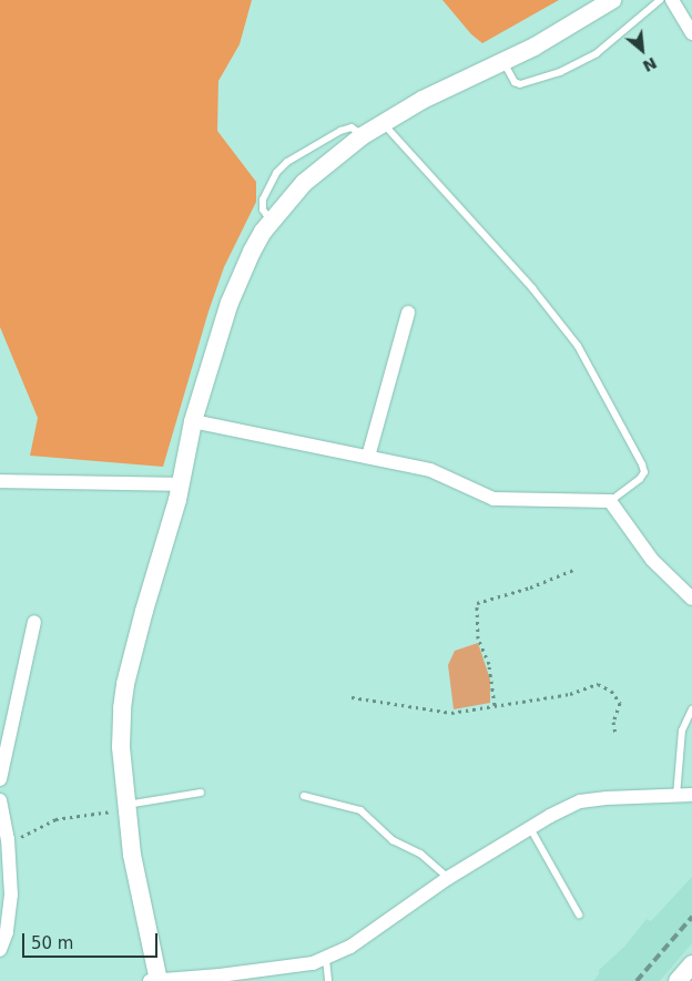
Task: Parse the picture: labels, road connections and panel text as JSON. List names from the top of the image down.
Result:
{
  "scale_bar": "50 m",
  "north": "bottom right"
}
